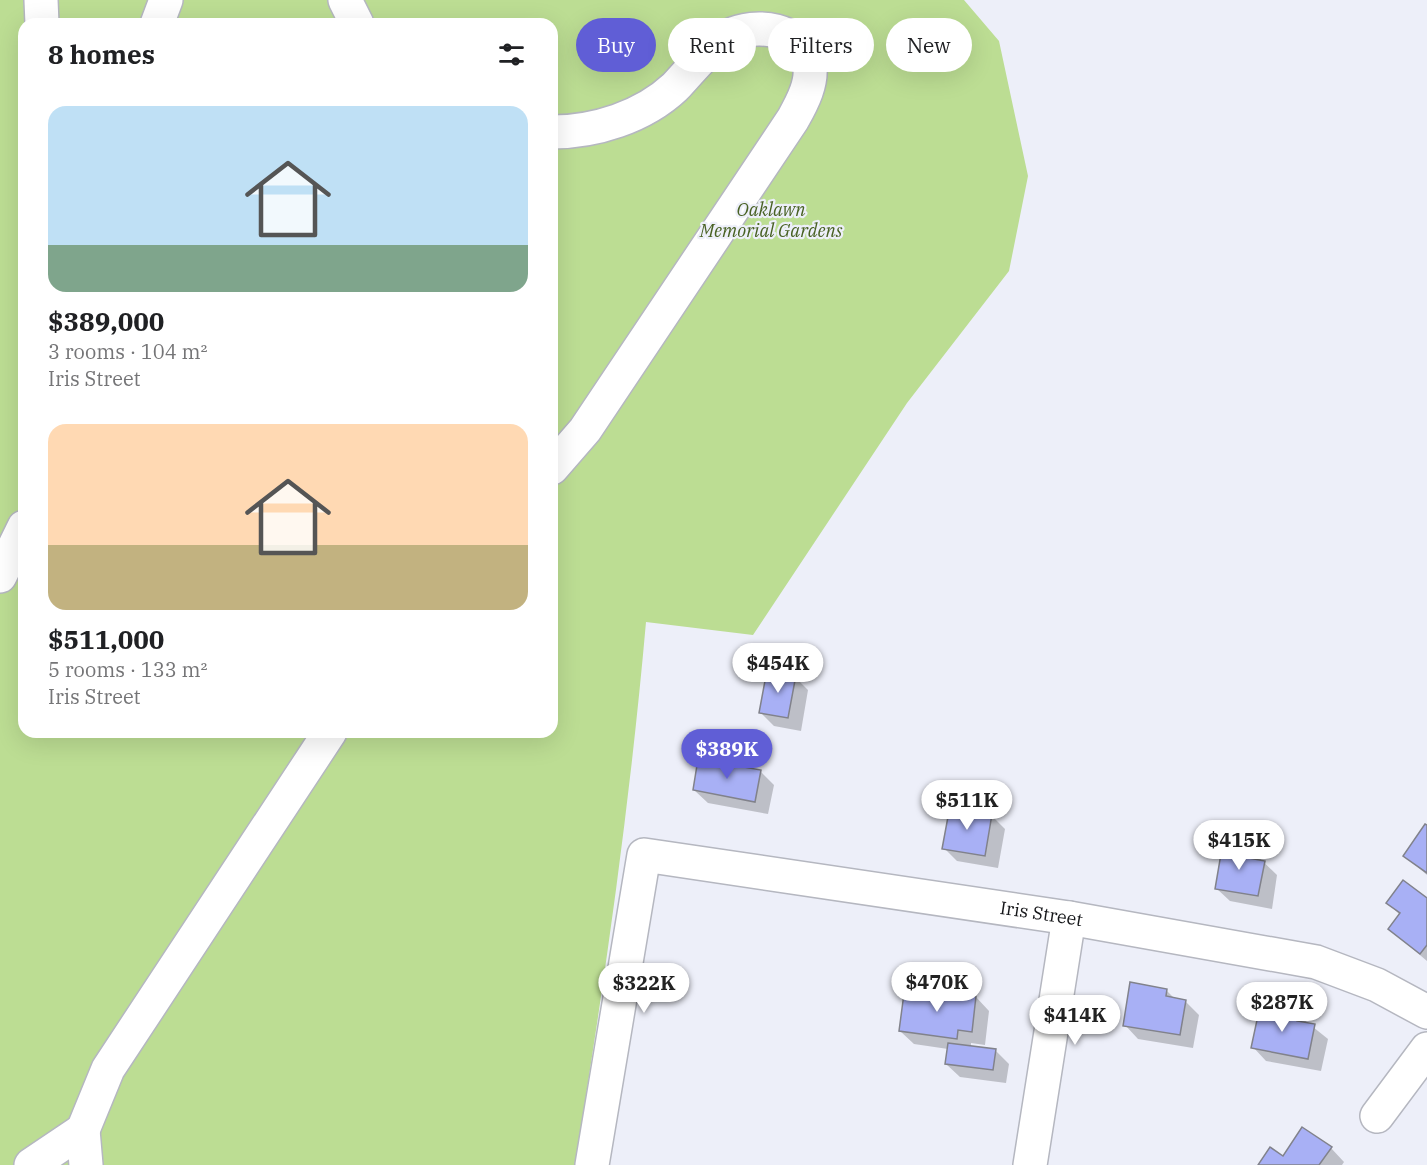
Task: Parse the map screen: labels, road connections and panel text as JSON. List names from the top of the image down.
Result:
{
  "streets": {
    "street": ["Iris Street"]
  },
  "parks": ["Oaklawn Memorial Gardens"],
  "page": {
    "chip": [
      "Buy",
      "Rent",
      "Filters",
      "New"
    ],
    "heading": "8 homes",
    "list": [
      {
        "name": "$389,000",
        "note": "3 rooms · 104 m² · Iris Street"
      },
      {
        "name": "$511,000",
        "note": "5 rooms · 133 m² · Iris Street"
      }
    ],
    "price": [
      "$454K",
      "$389K",
      "$511K",
      "$415K",
      "$470K",
      "$322K",
      "$287K",
      "$414K"
    ]
  }
}
